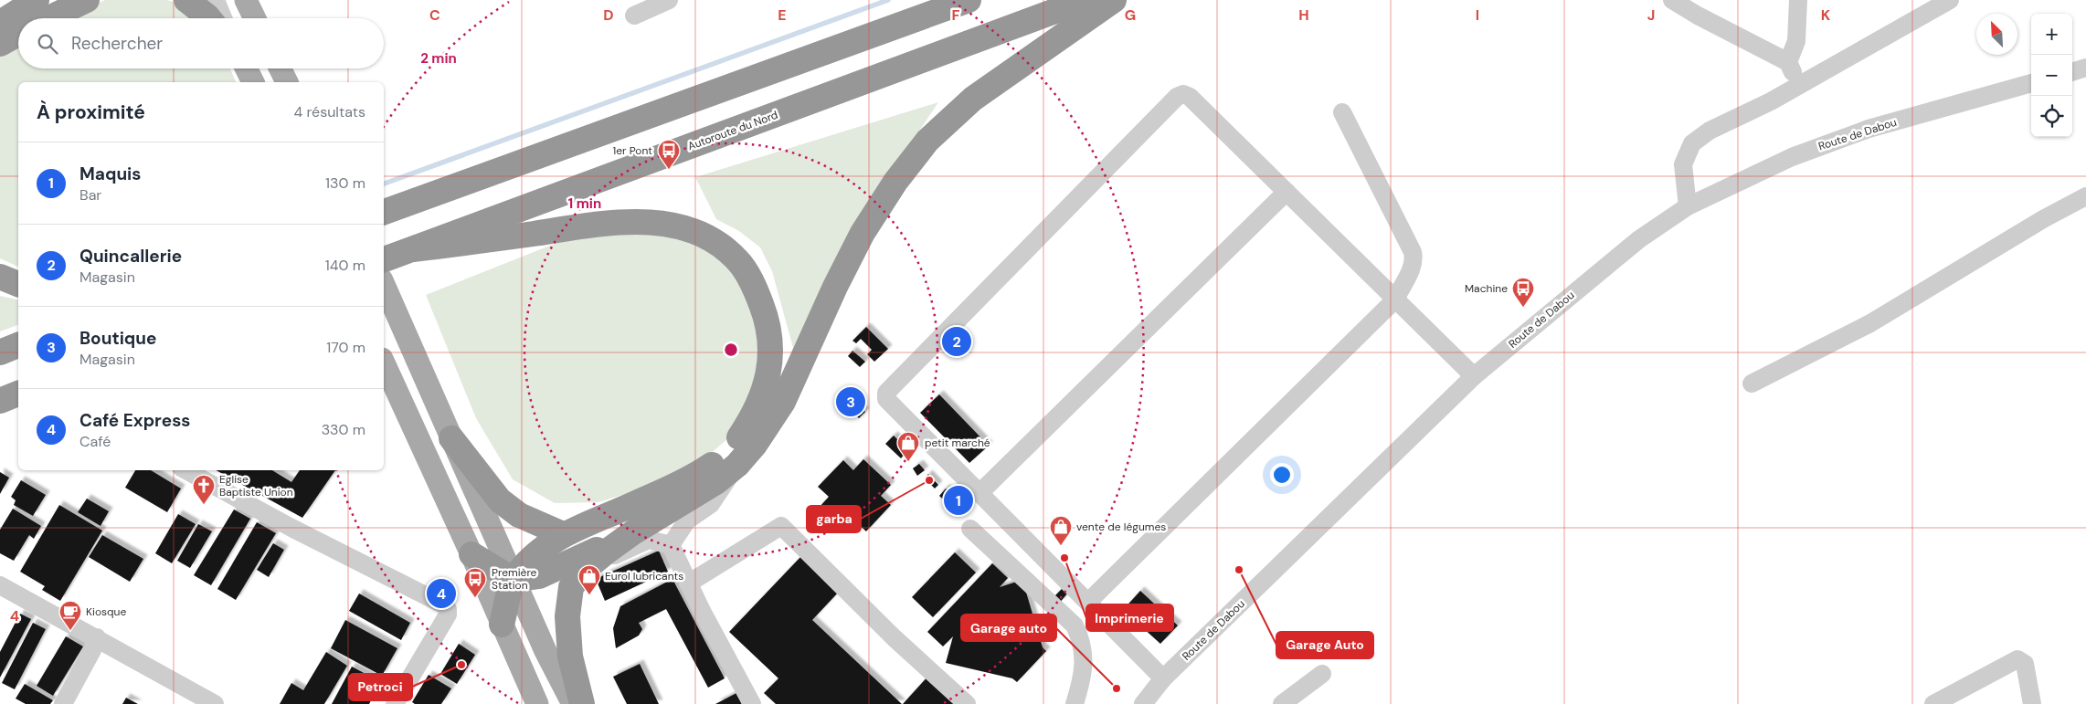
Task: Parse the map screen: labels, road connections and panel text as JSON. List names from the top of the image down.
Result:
{
  "streets": {
    "highway": ["Autoroute du Nord"],
    "street": ["Route de Dabou"]
  },
  "places": {
    "bus stop": ["1er Pont", "Machine", "Première Station"],
    "shop": ["petit marché", "vente de légumes", "Eurol lubricants"],
    "other": [
      "garba",
      "Imprimerie",
      "Garage Auto",
      "Petroci",
      "Garage auto"
    ],
    "church": ["Eglise Baptiste Union"],
    "cafe": ["Kiosque"]
  },
  "north": "top left",
  "page": {
    "map_buttons": ["+", "−"],
    "search": "Rechercher",
    "heading": ["À proximité", "4 résultats"],
    "list": [
      {
        "mark": "1",
        "name": "Maquis",
        "note": "Bar",
        "value": "130 m"
      },
      {
        "mark": "2",
        "name": "Quincallerie",
        "note": "Magasin",
        "value": "140 m"
      },
      {
        "mark": "3",
        "name": "Boutique",
        "note": "Magasin",
        "value": "170 m"
      },
      {
        "mark": "4",
        "name": "Café Express",
        "note": "Café",
        "value": "330 m"
      }
    ],
    "pins": [
      "2",
      "3",
      "1",
      "4"
    ]
  },
  "grid": {
    "columns": [
      "C",
      "D",
      "E",
      "F",
      "G",
      "H",
      "I",
      "J",
      "K"
    ],
    "rows": ["4"]
  },
  "rings": ["2 min", "1 min"]
}
